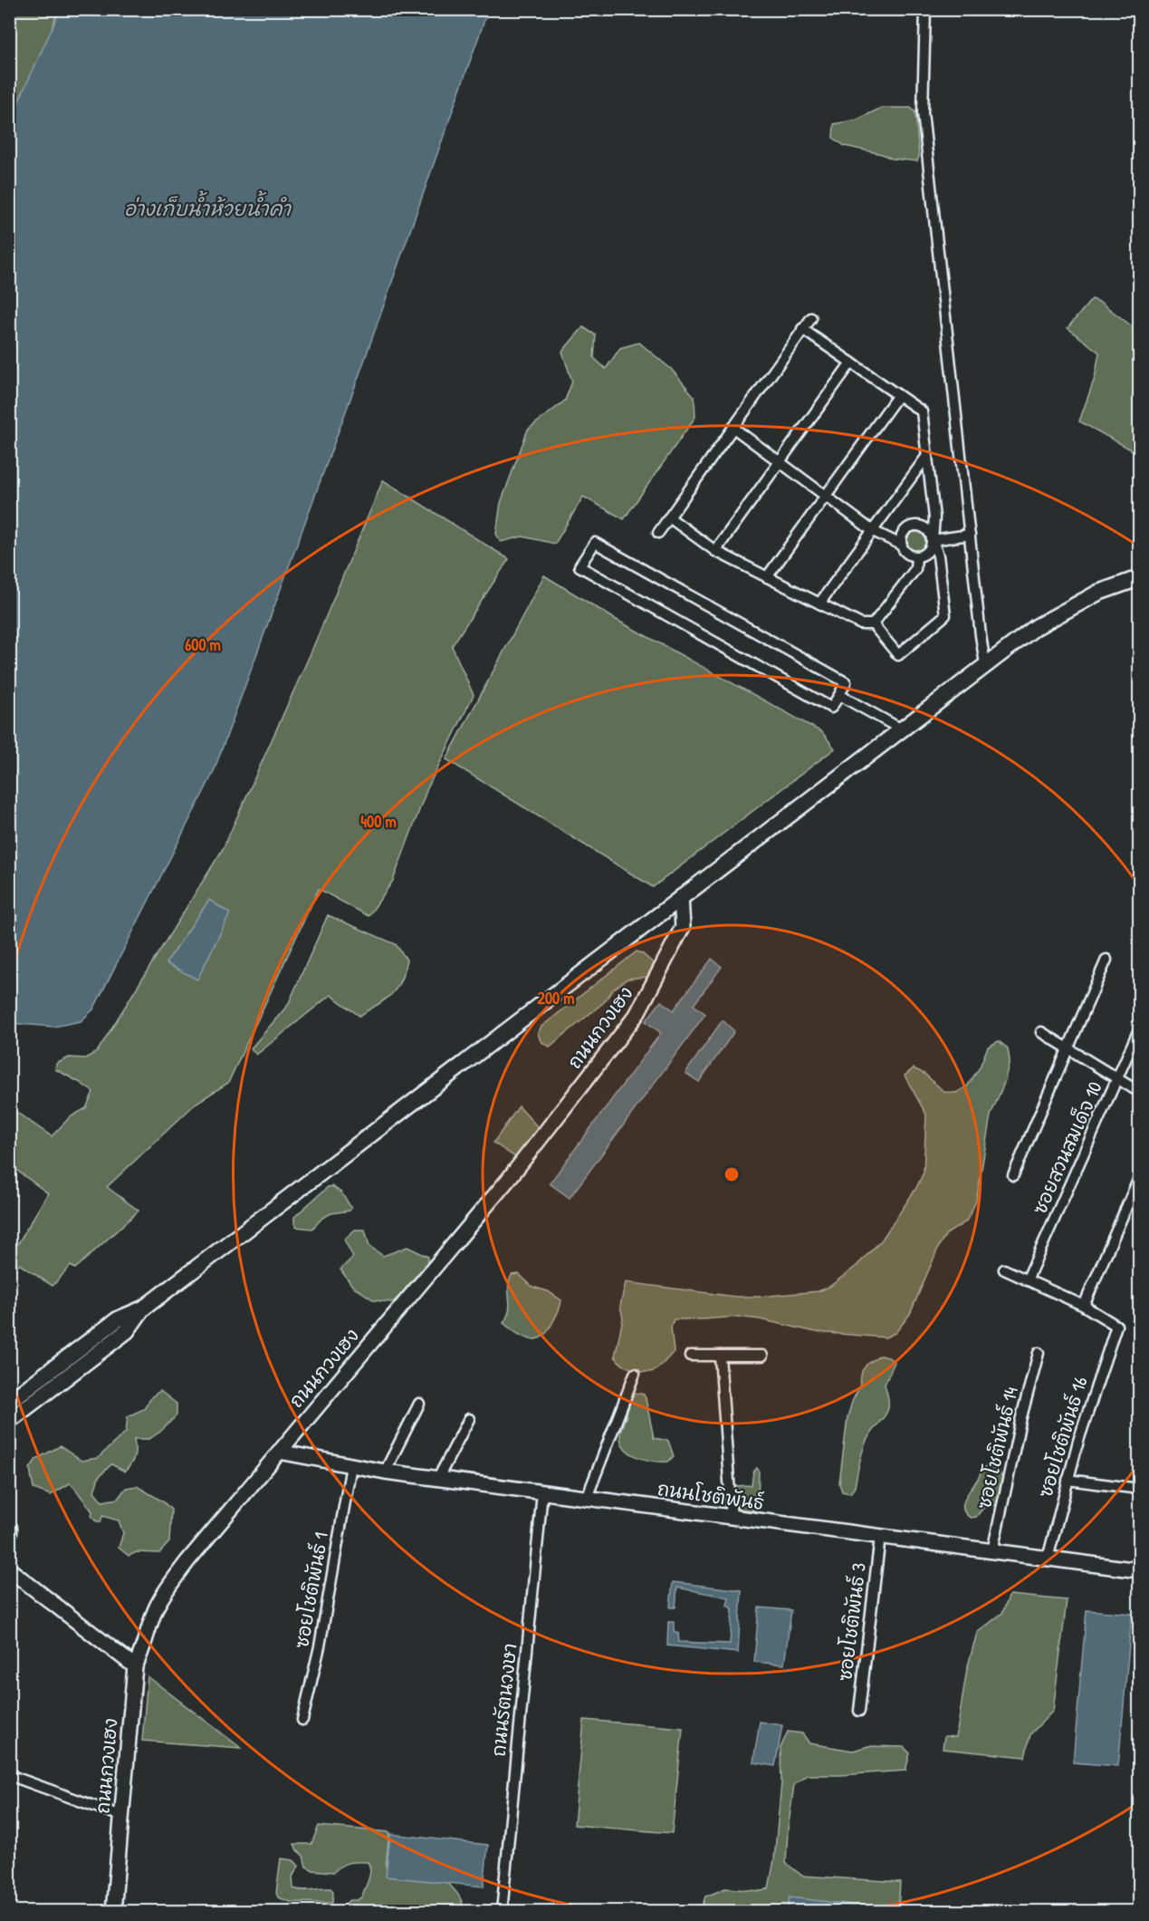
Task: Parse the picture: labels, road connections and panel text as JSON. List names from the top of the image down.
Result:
{
  "streets": {
    "street": [
      "ถนนกวงเฮง",
      "ซอยสวนสมเด็จ 10",
      "ซอยโชติพันธ์ 16",
      "ซอยโชติพันธ์ 14",
      "ถนนโชติพันธ์",
      "ซอยโชติพันธ์ 1",
      "ซอยโชติพันธ์ 3",
      "ถนนรัตนวงษา"
    ]
  },
  "crossings": [
    ["ถนนกวงเฮง", "ถนนโชติพันธ์"],
    ["ซอยโชติพันธ์ 16", "ถนนโชติพันธ์"],
    ["ซอยโชติพันธ์ 14", "ถนนโชติพันธ์"],
    ["ถนนโชติพันธ์", "ซอยโชติพันธ์ 1"],
    ["ถนนโชติพันธ์", "ซอยโชติพันธ์ 3"],
    ["ถนนโชติพันธ์", "ถนนรัตนวงษา"]
  ],
  "water": ["อ่างเก็บน้ำห้วยน้ำคำ"],
  "rings": ["600 m", "400 m", "200 m"]
}
